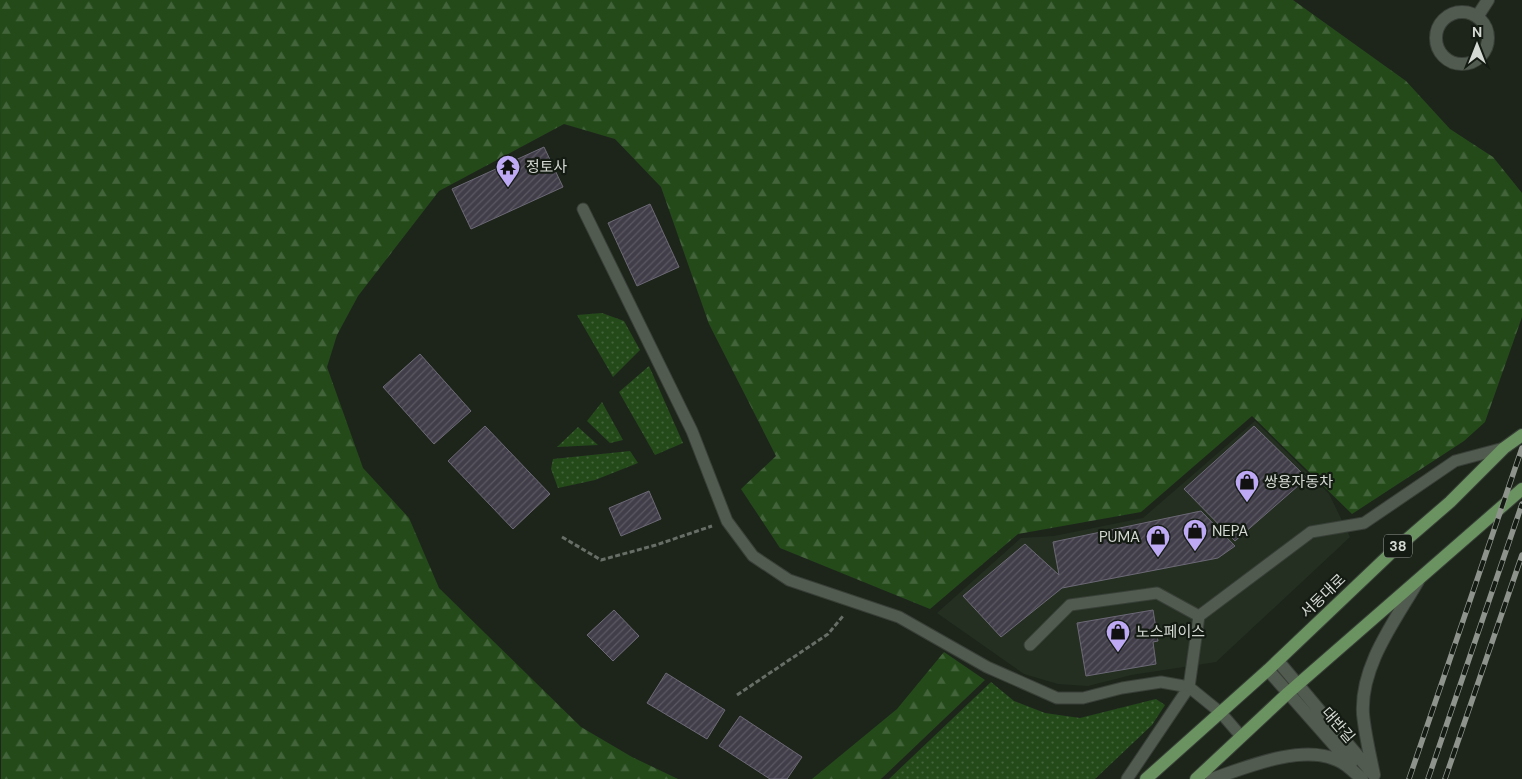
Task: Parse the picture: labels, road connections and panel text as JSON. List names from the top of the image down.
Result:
{
  "streets": {
    "main road": ["38", "서동대로"]
  },
  "places": {
    "temple": ["정토사"],
    "shop": [
      "쌍용자동차",
      "NEPA",
      "PUMA",
      "노스페이스"
    ]
  },
  "north": "top"
}
